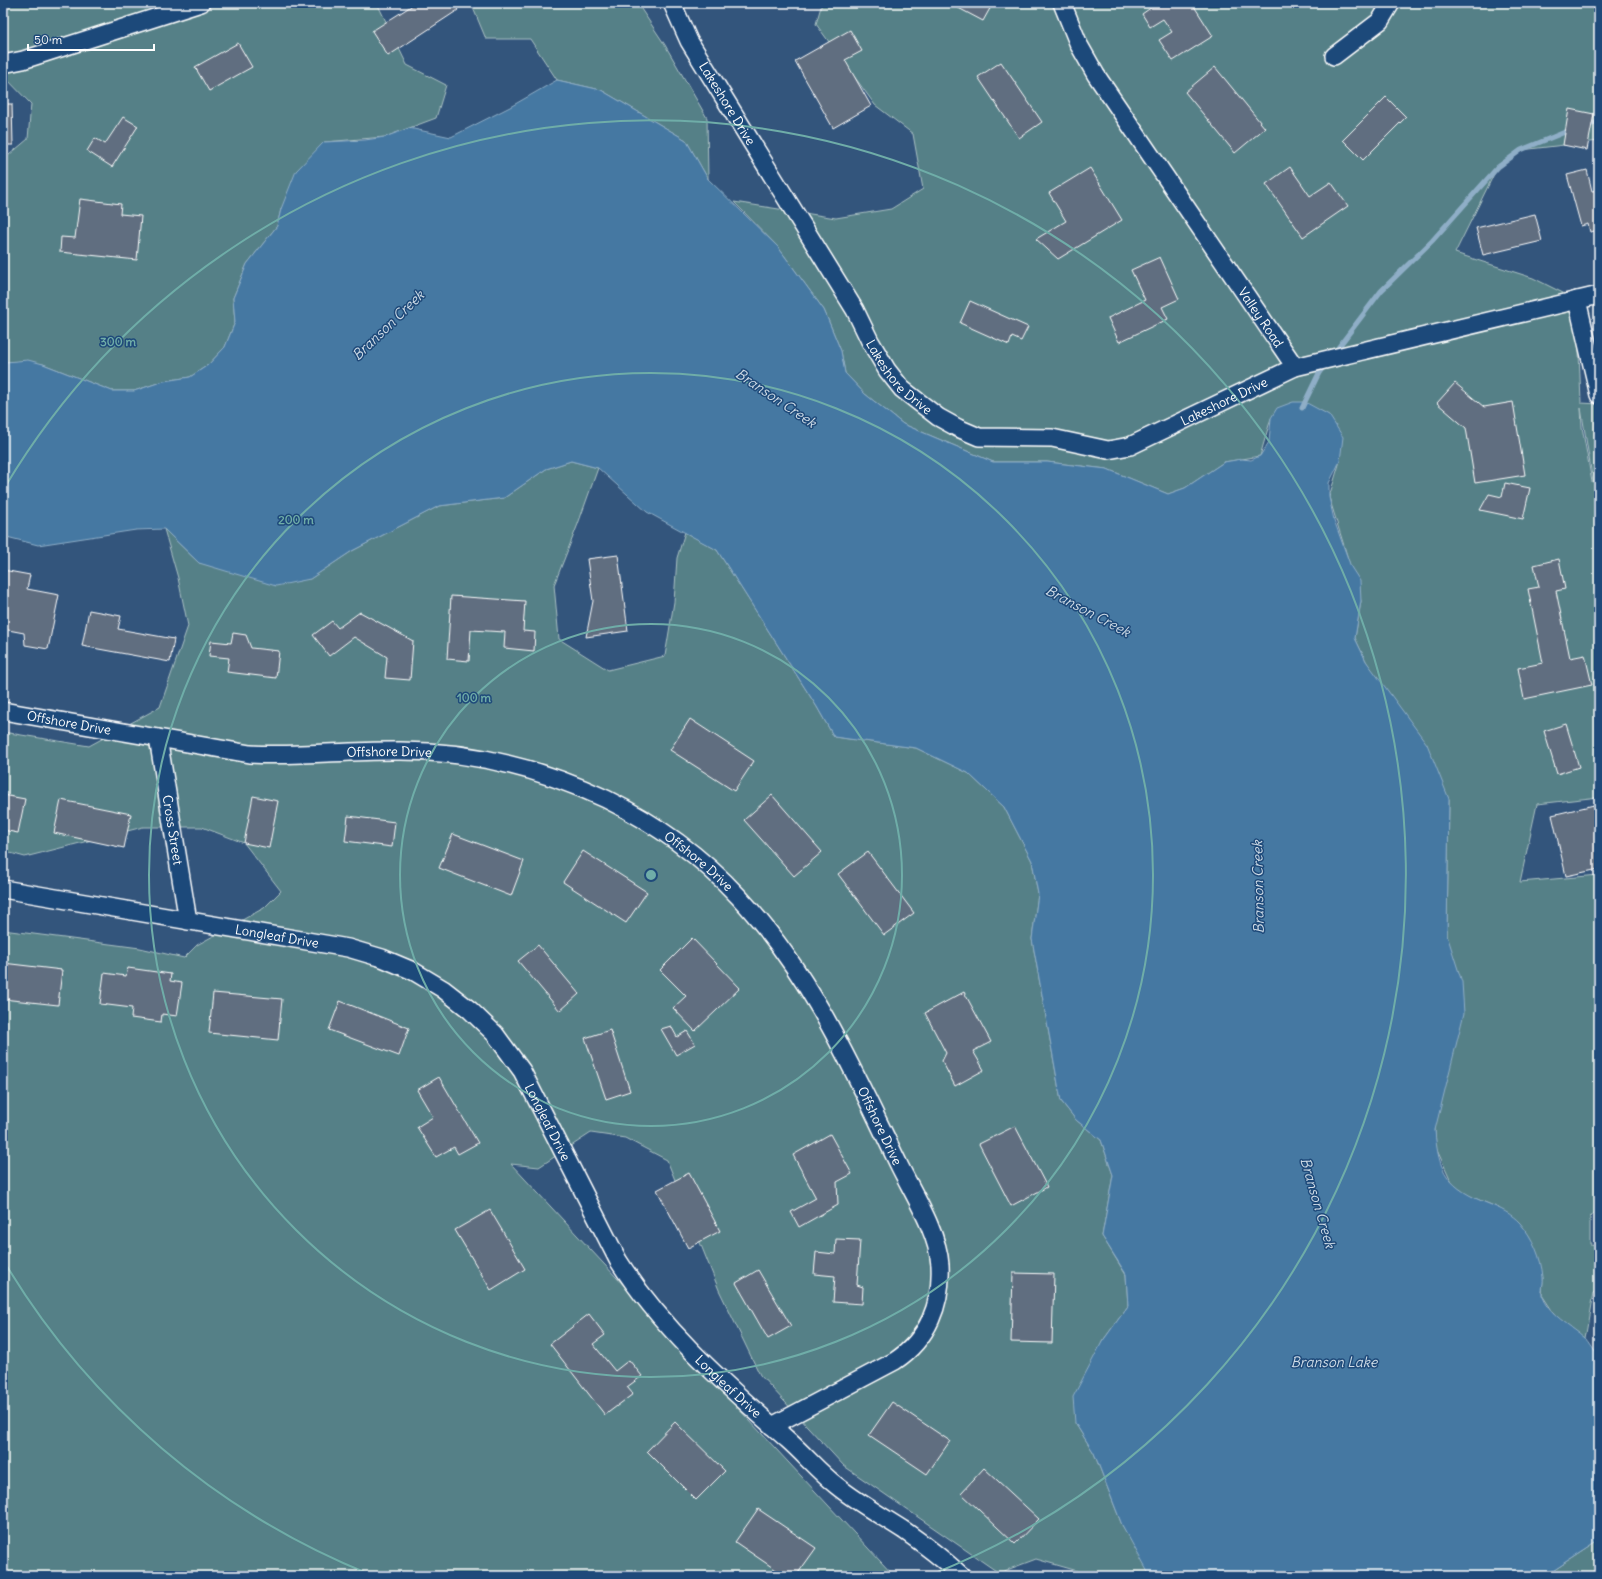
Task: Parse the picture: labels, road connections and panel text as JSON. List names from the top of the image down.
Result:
{
  "streets": {
    "street": [
      "Lakeshore Drive",
      "Valley Road",
      "Offshore Drive",
      "Cross Street",
      "Longleaf Drive"
    ]
  },
  "crossings": [
    ["Lakeshore Drive", "Valley Road"],
    ["Offshore Drive", "Cross Street"],
    ["Offshore Drive", "Longleaf Drive"],
    ["Cross Street", "Longleaf Drive"]
  ],
  "water": ["Branson Creek", "Branson Lake"],
  "scale_bar": "50 m",
  "rings": ["300 m", "200 m", "100 m"]
}
